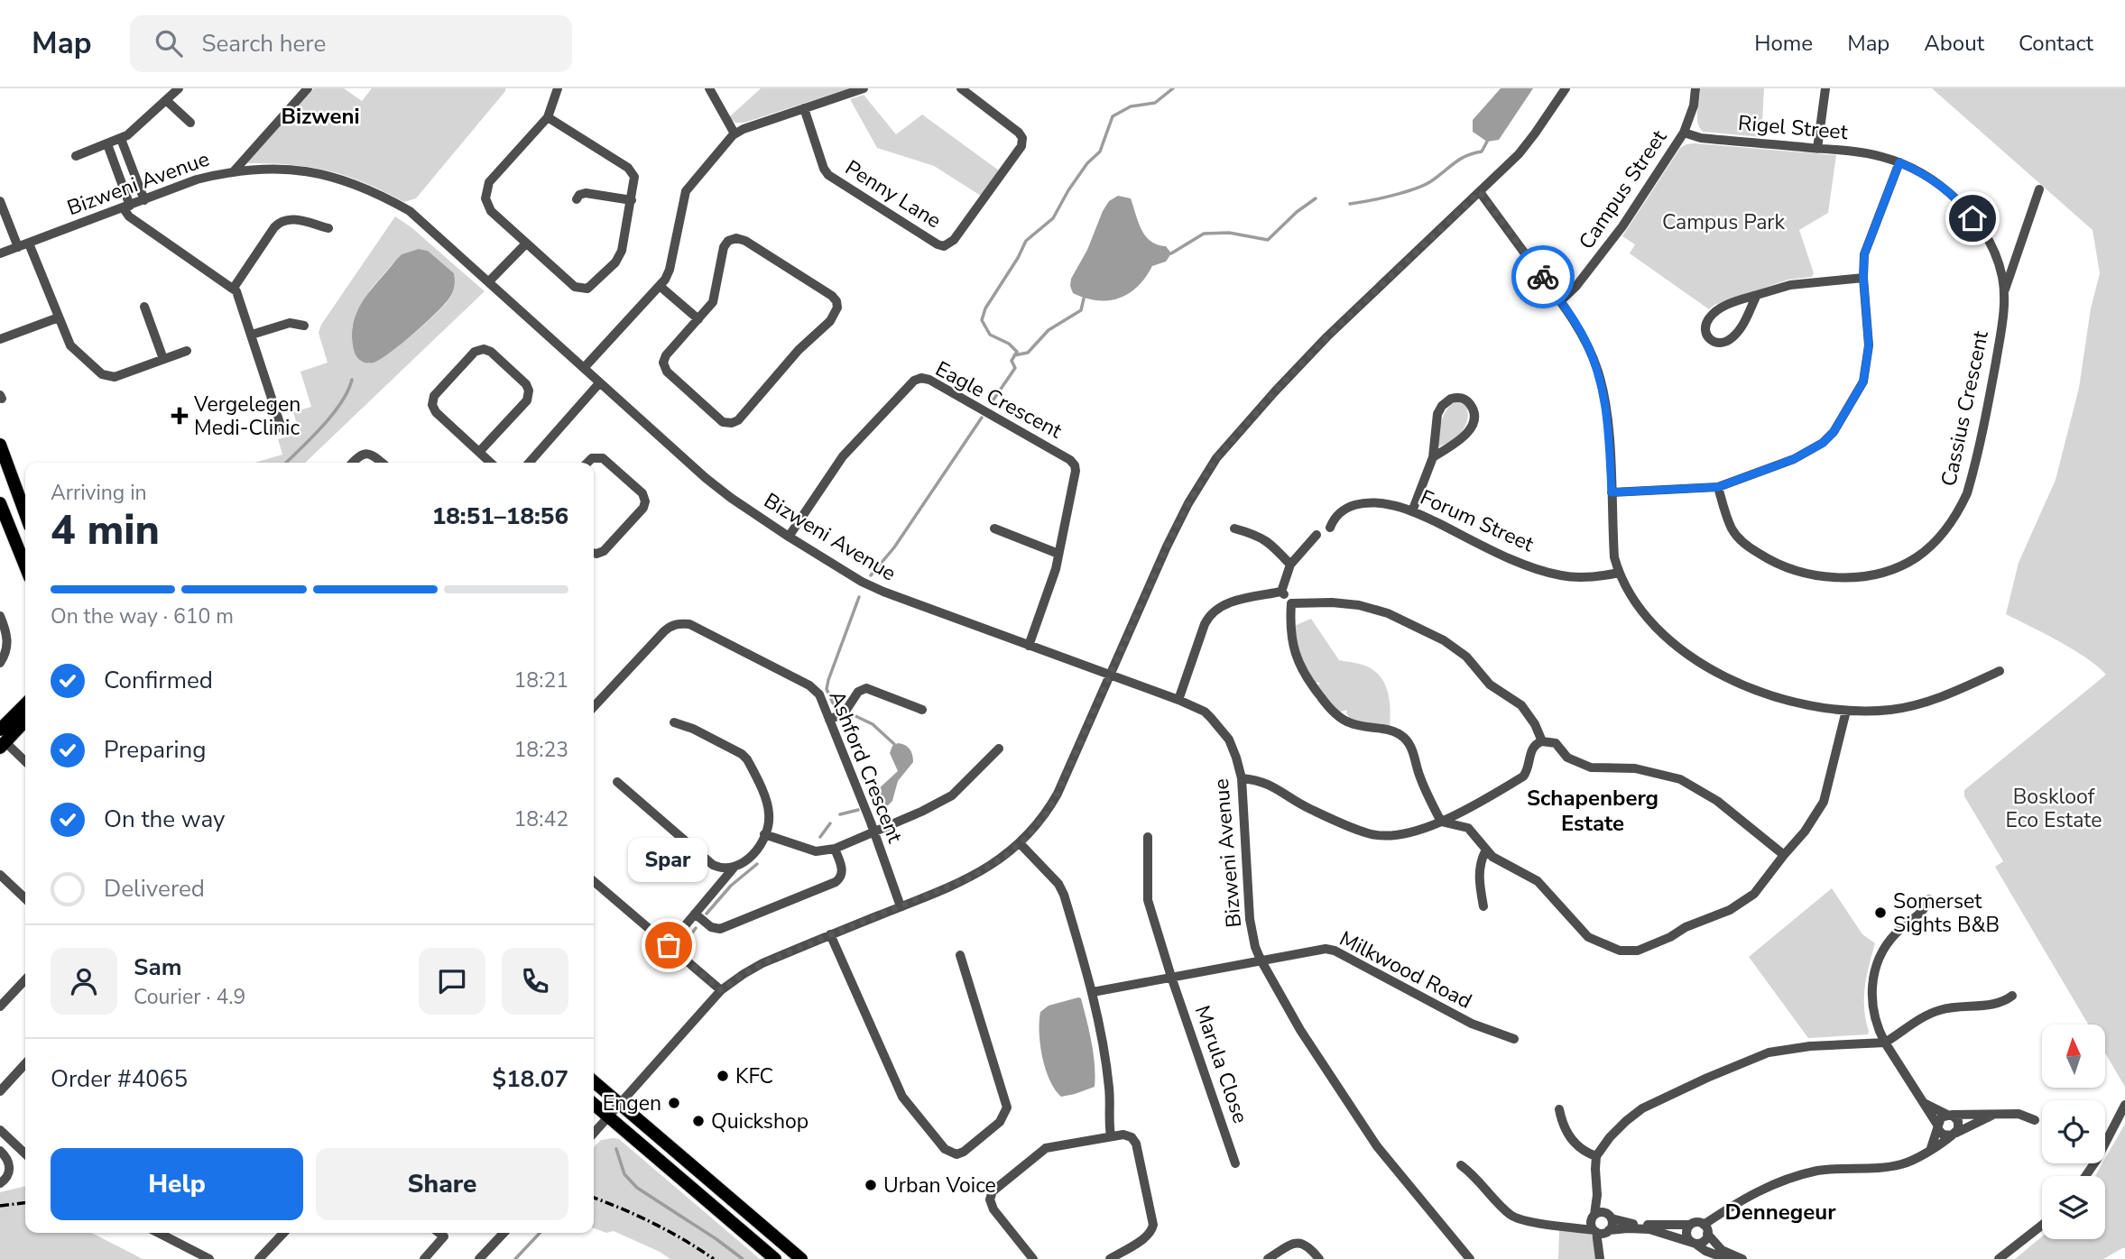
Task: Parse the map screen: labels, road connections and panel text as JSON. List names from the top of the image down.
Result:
{
  "streets": {
    "street": [
      "Rigel Street",
      "Bizweni Avenue",
      "Campus Street",
      "Penny Lane",
      "Eagle Crescent",
      "Cassius Crescent",
      "Forum Street",
      "Ashford Crescent",
      "Milkwood Road",
      "Marula Close"
    ]
  },
  "crossings": [
    ["Rigel Street", "Campus Street"],
    ["Rigel Street", "Cassius Crescent"],
    ["Bizweni Avenue", "Eagle Crescent"],
    ["Bizweni Avenue", "Milkwood Road"],
    ["Milkwood Road", "Marula Close"]
  ],
  "districts": ["Bizweni", "Schapenberg Estate", "Dennegeur"],
  "parks": ["Campus Park", "Boskloof Eco Estate"],
  "places": {
    "health": ["Vergelegen Medi-Clinic"],
    "other": [
      "Somerset Sights B&B",
      "Spar",
      "KFC",
      "Engen",
      "Quickshop",
      "Urban Voice"
    ]
  },
  "north": "top",
  "page": {
    "header": "Map",
    "search": "Search here",
    "nav": [
      "Home",
      "Map",
      "About",
      "Contact"
    ],
    "heading": ["4 min", "Arriving in", "18:51–18:56"],
    "panel": [
      "Sam",
      "Courier · 4.9",
      "Order #4065",
      "$18.07"
    ],
    "bar": "On the way · 610 m",
    "list": [
      ["Confirmed", "18:21"],
      ["Preparing", "18:23"],
      ["On the way", "18:42"],
      "Delivered"
    ],
    "bubble": "Spar",
    "buttons": ["Help", "Share"]
  }
}
